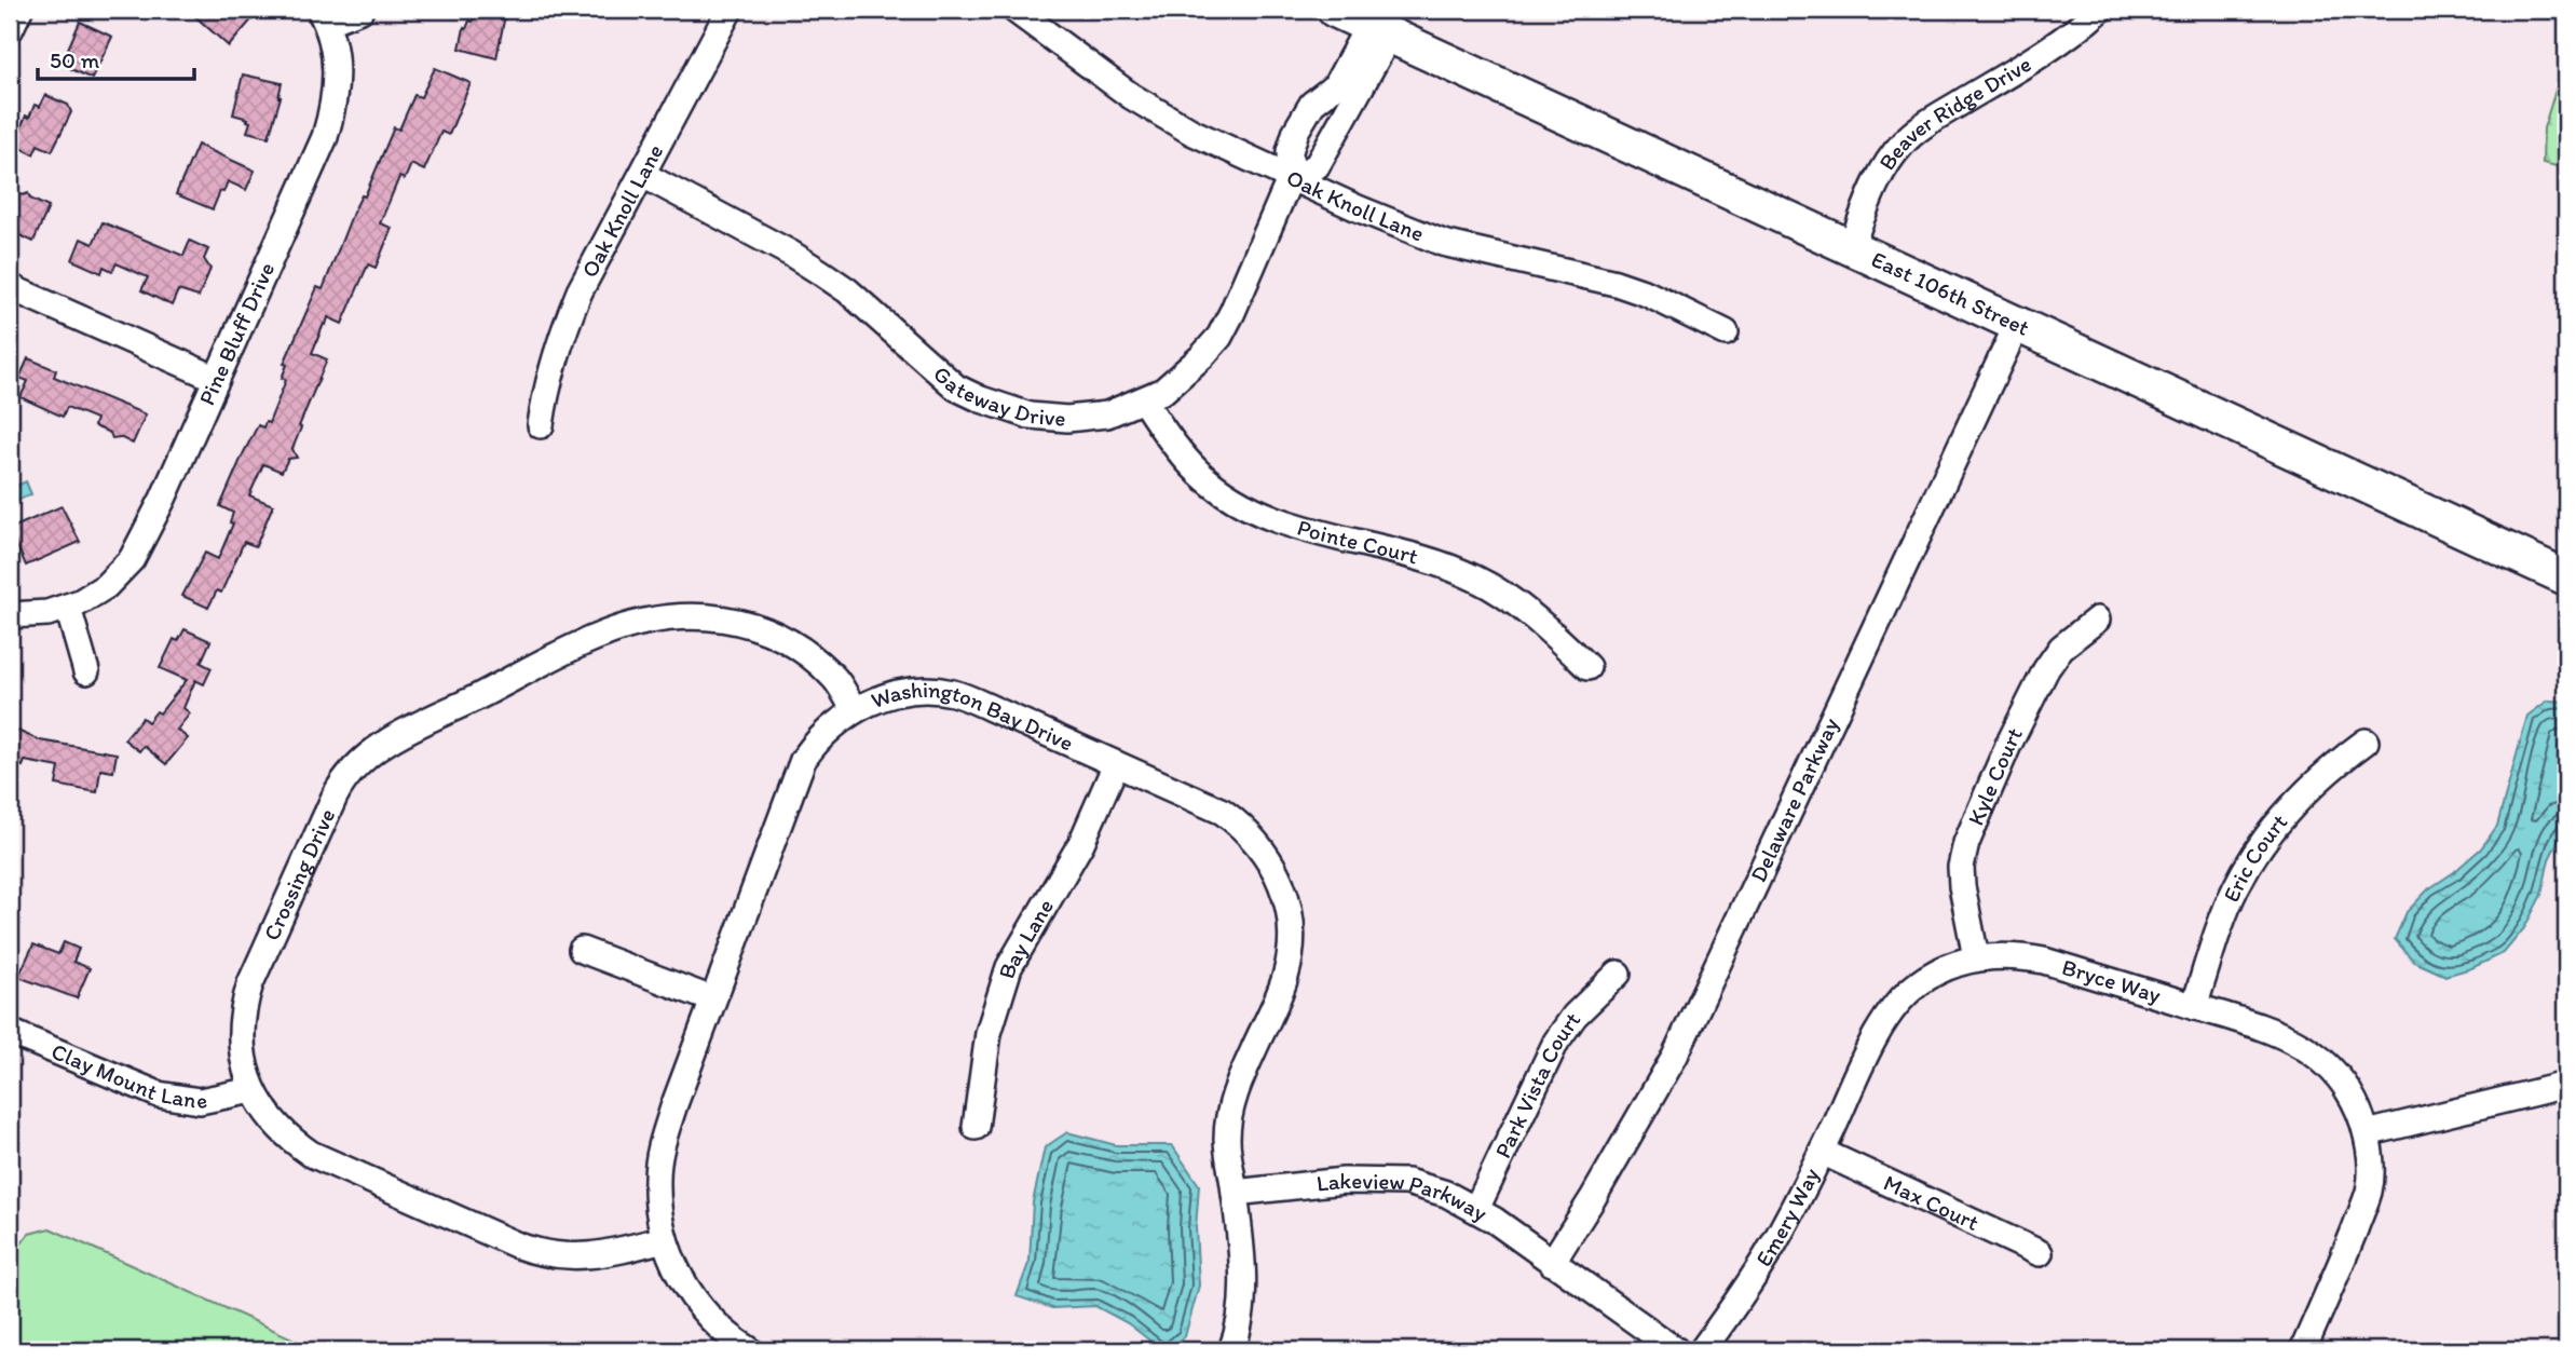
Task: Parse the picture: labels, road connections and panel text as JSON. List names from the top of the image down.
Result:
{
  "streets": {
    "main road": ["East 106th Street"],
    "street": [
      "Beaver Ridge Drive",
      "Oak Knoll Lane",
      "Pine Bluff Drive",
      "Gateway Drive",
      "Pointe Court",
      "Washington Bay Drive",
      "Kyle Court",
      "Delaware Parkway",
      "Eric Court",
      "Crossing Drive",
      "Bay Lane",
      "Bryce Way",
      "Clay Mount Lane",
      "Park Vista Court",
      "Lakeview Parkway",
      "Max Court",
      "Emery Way"
    ]
  },
  "crossings": [
    ["Beaver Ridge Drive", "East 106th Street"],
    ["Oak Knoll Lane", "Gateway Drive"],
    ["East 106th Street", "Gateway Drive"],
    ["East 106th Street", "Delaware Parkway"],
    ["Gateway Drive", "Pointe Court"],
    ["Washington Bay Drive", "Crossing Drive"],
    ["Washington Bay Drive", "Bay Lane"],
    ["Washington Bay Drive", "Lakeview Parkway"],
    ["Kyle Court", "Bryce Way"],
    ["Delaware Parkway", "Lakeview Parkway"],
    ["Eric Court", "Bryce Way"],
    ["Crossing Drive", "Clay Mount Lane"],
    ["Bryce Way", "Emery Way"],
    ["Park Vista Court", "Lakeview Parkway"],
    ["Max Court", "Emery Way"]
  ],
  "scale_bar": "50 m"
}
